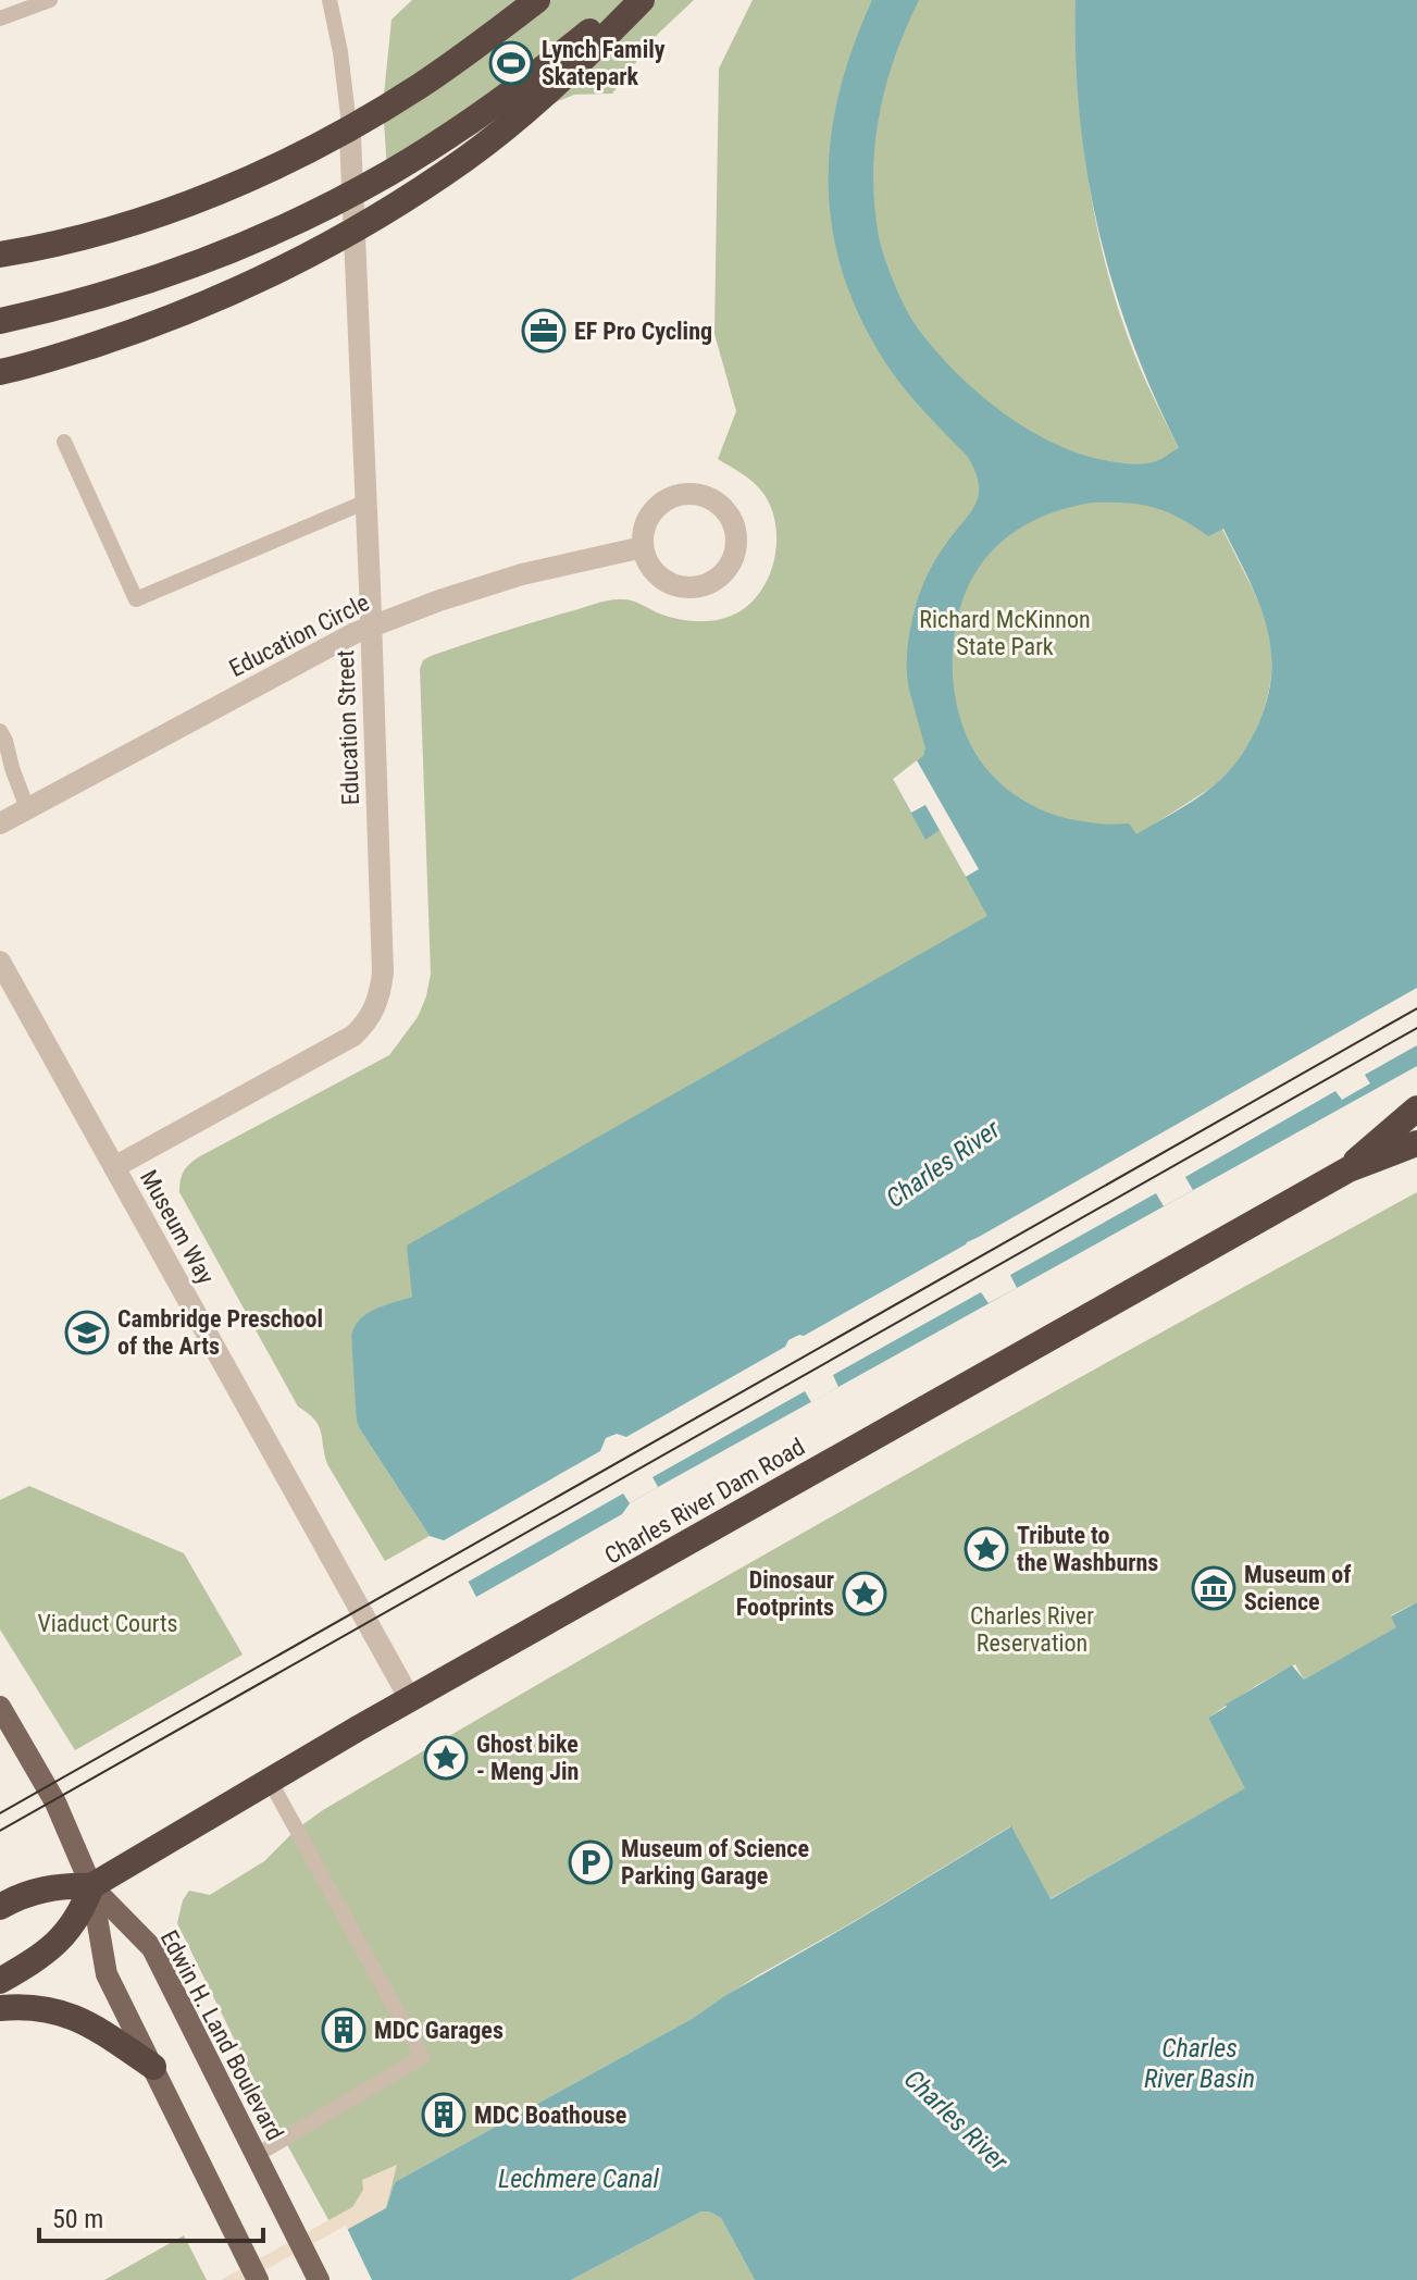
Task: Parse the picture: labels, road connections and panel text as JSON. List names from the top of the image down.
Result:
{
  "streets": {
    "highway": ["Charles River Dam Road"],
    "main road": ["Edwin H. Land Boulevard"],
    "street": ["Education Circle", "Education Street", "Museum Way"]
  },
  "crossings": [
    ["Education Circle", "Education Street"],
    ["Education Street", "Museum Way"],
    ["Museum Way", "Charles River Dam Road"],
    ["Charles River Dam Road", "Edwin H. Land Boulevard"]
  ],
  "water": ["Charles River", "Charles River Basin", "Lechmere Canal"],
  "parks": ["Richard McKinnon State Park", "Charles River Reservation", "Viaduct Courts"],
  "places": {
    "sports": ["Lynch Family Skatepark"],
    "office": ["EF Pro Cycling"],
    "school or university": ["Cambridge Preschool of the Arts"],
    "place": ["Tribute to the Washburns", "Dinosaur Footprints", "Ghost bike - Meng Jin"],
    "museum": ["Museum of Science"],
    "parking": ["Museum of Science Parking Garage"],
    "building": ["MDC Garages", "MDC Boathouse"]
  },
  "scale_bar": "50 m"
}
